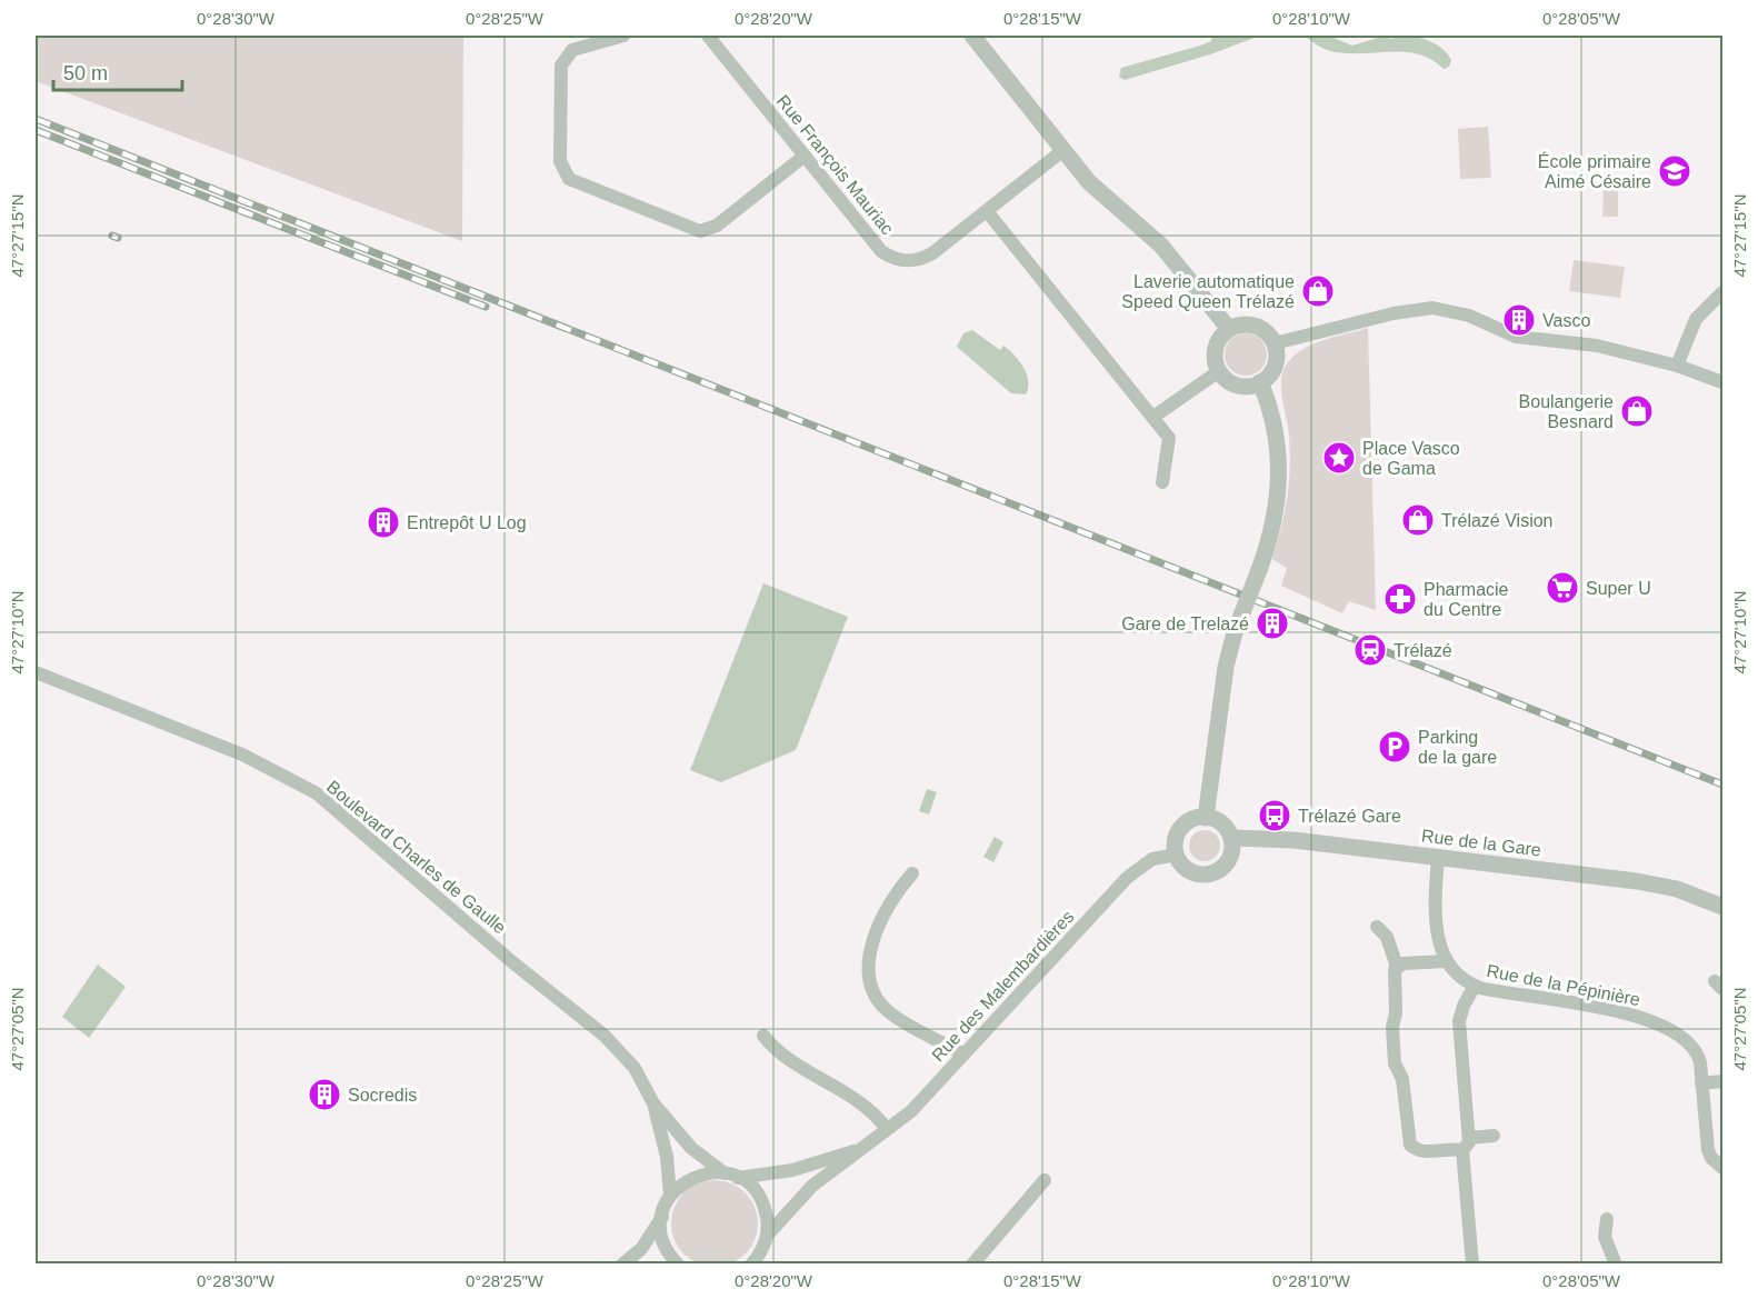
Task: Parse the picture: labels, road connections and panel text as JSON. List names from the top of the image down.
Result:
{
  "streets": {
    "street": [
      "Rue François Mauriac",
      "Rue de la Gare",
      "Boulevard Charles de Gaulle",
      "Rue de la Pépinière",
      "Rue des Malembardières"
    ]
  },
  "crossings": [
    ["Rue de la Gare", "Rue des Malembardières"]
  ],
  "places": {
    "school or university": ["École primaire Aimé Césaire"],
    "shop": ["Laverie automatique Speed Queen Trélazé", "Boulangerie Besnard", "Trélazé Vision"],
    "building": [
      "Vasco",
      "Entrepôt U Log",
      "Gare de Trelazé",
      "Socredis"
    ],
    "place": ["Place Vasco de Gama"],
    "supermarket": ["Super U"],
    "pharmacy": ["Pharmacie du Centre"],
    "station": ["Trélazé"],
    "parking": ["Parking de la gare"],
    "bus stop": ["Trélazé Gare"]
  },
  "scale_bar": "50 m",
  "coordinates": [
    "0°28'30\"W",
    "0°28'25\"W",
    "0°28'20\"W",
    "0°28'15\"W",
    "0°28'10\"W",
    "0°28'05\"W",
    "47°27'15\"N",
    "47°27'10\"N",
    "47°27'05\"N"
  ]
}
